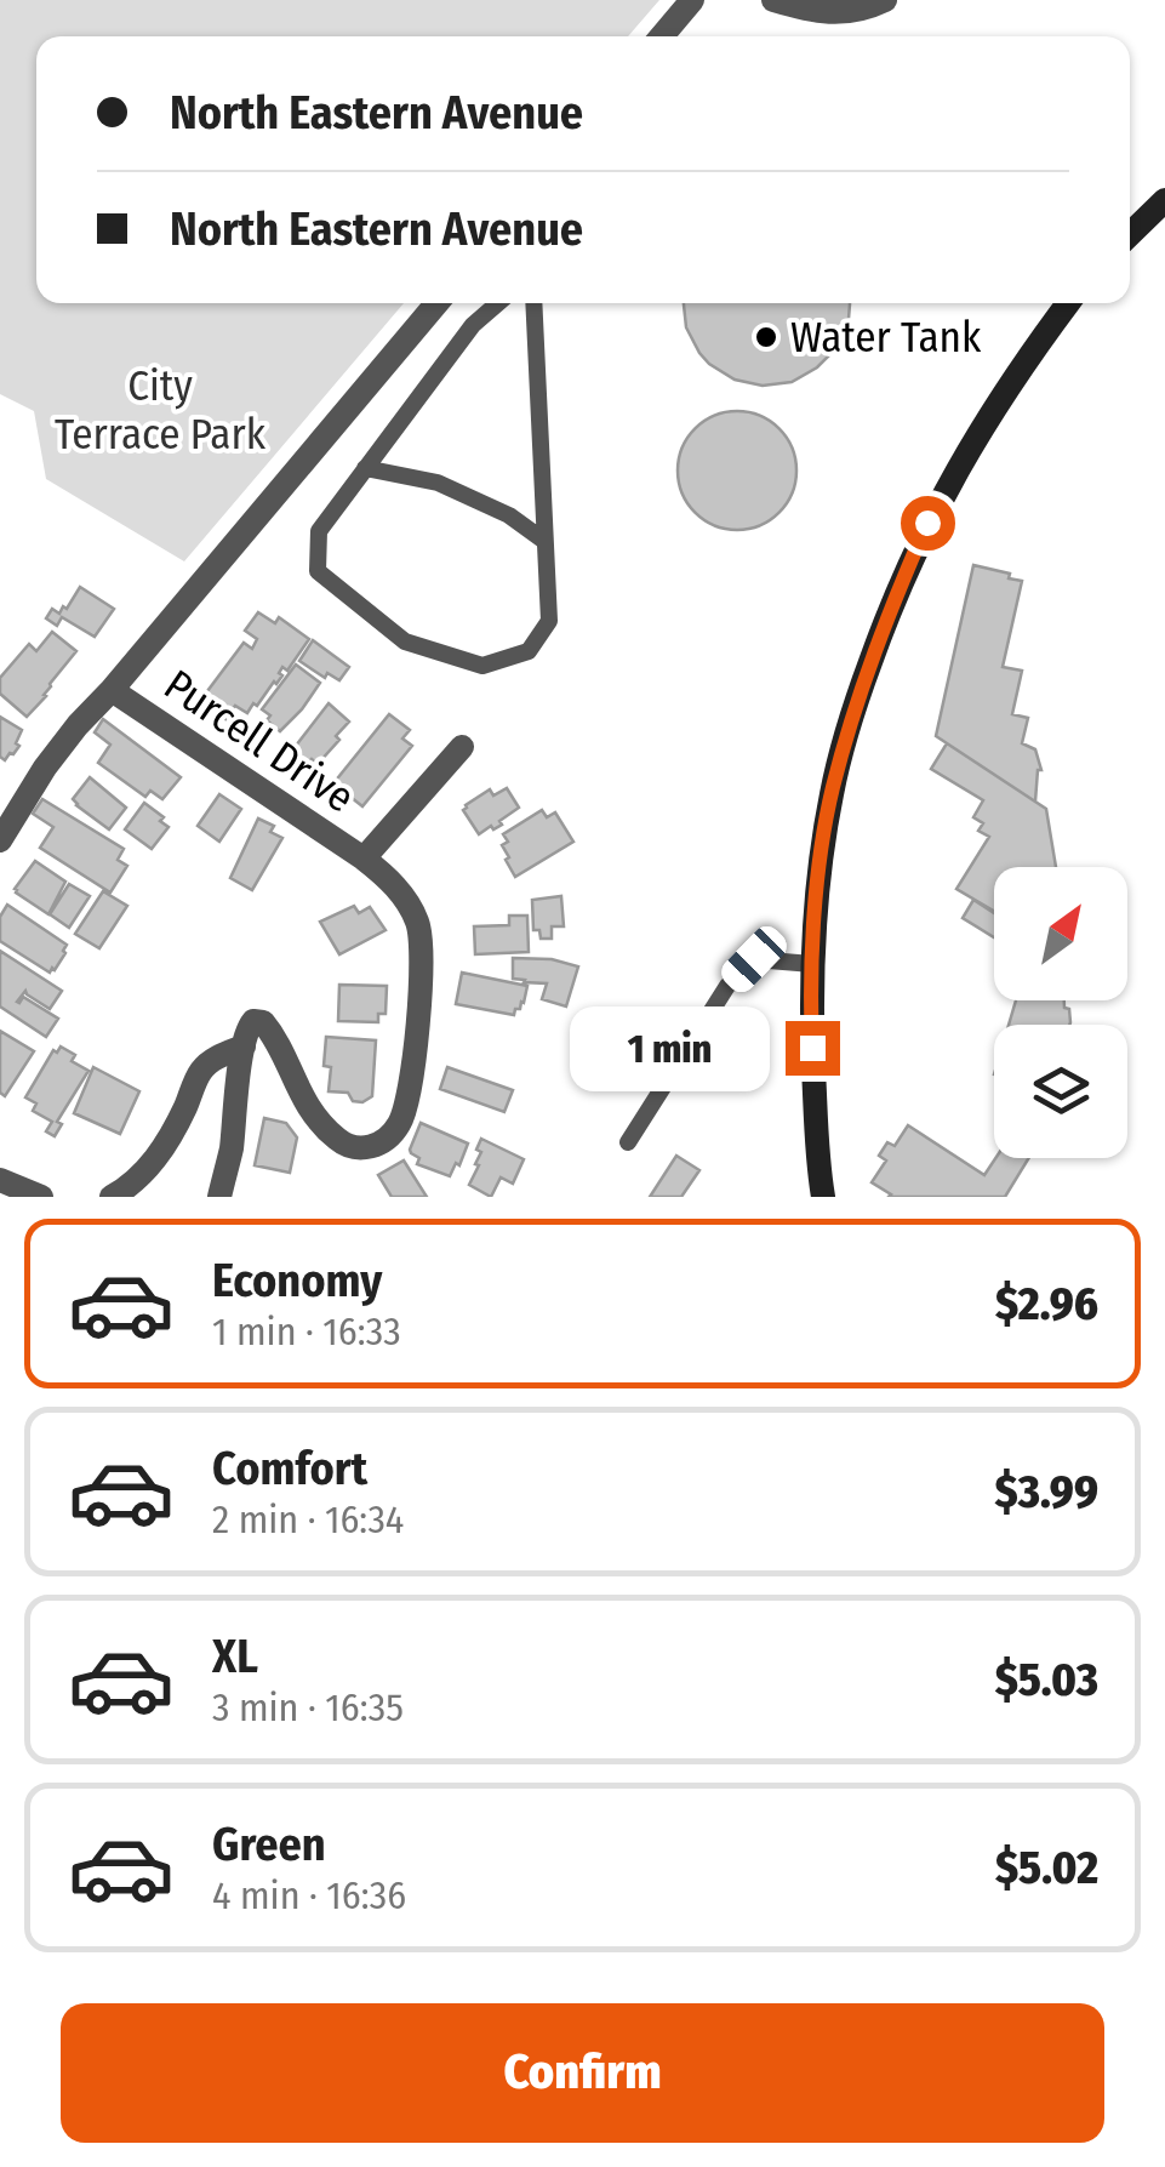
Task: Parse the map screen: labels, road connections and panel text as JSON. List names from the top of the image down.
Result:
{
  "streets": {
    "street": ["Purcell Drive"]
  },
  "parks": ["City Terrace Park"],
  "places": ["Water Tank"],
  "north": "top right",
  "page": {
    "banner": ["North Eastern Avenue", "North Eastern Avenue"],
    "bubble": "1 min",
    "list": [
      {
        "name": "Economy",
        "note": "1 min · 16:33",
        "value": "$2.96"
      },
      {
        "name": "Comfort",
        "note": "2 min · 16:34",
        "value": "$3.99"
      },
      {
        "name": "XL",
        "note": "3 min · 16:35",
        "value": "$5.03"
      },
      {
        "name": "Green",
        "note": "4 min · 16:36",
        "value": "$5.02"
      }
    ],
    "buttons": "Confirm"
  }
}
